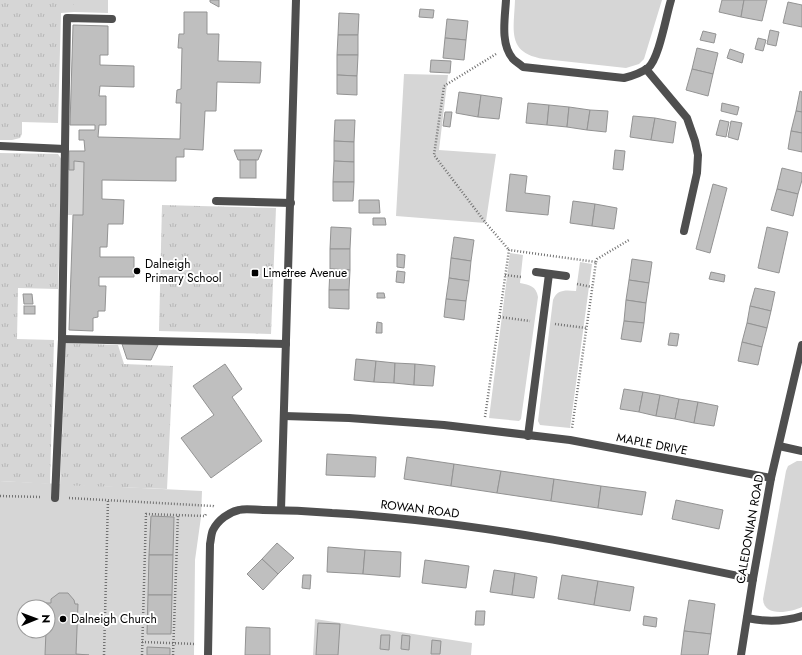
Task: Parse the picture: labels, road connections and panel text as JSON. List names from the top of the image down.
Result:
{
  "streets": {
    "street": ["MAPLE DRIVE", "ROWAN ROAD", "CALEDONIAN ROAD"]
  },
  "crossings": [
    ["MAPLE DRIVE", "CALEDONIAN ROAD"],
    ["ROWAN ROAD", "CALEDONIAN ROAD"]
  ],
  "places": {
    "other": ["Dalneigh Primary School", "Dalneigh Church"],
    "transit": ["Limetree Avenue"]
  },
  "north": "right"
}
